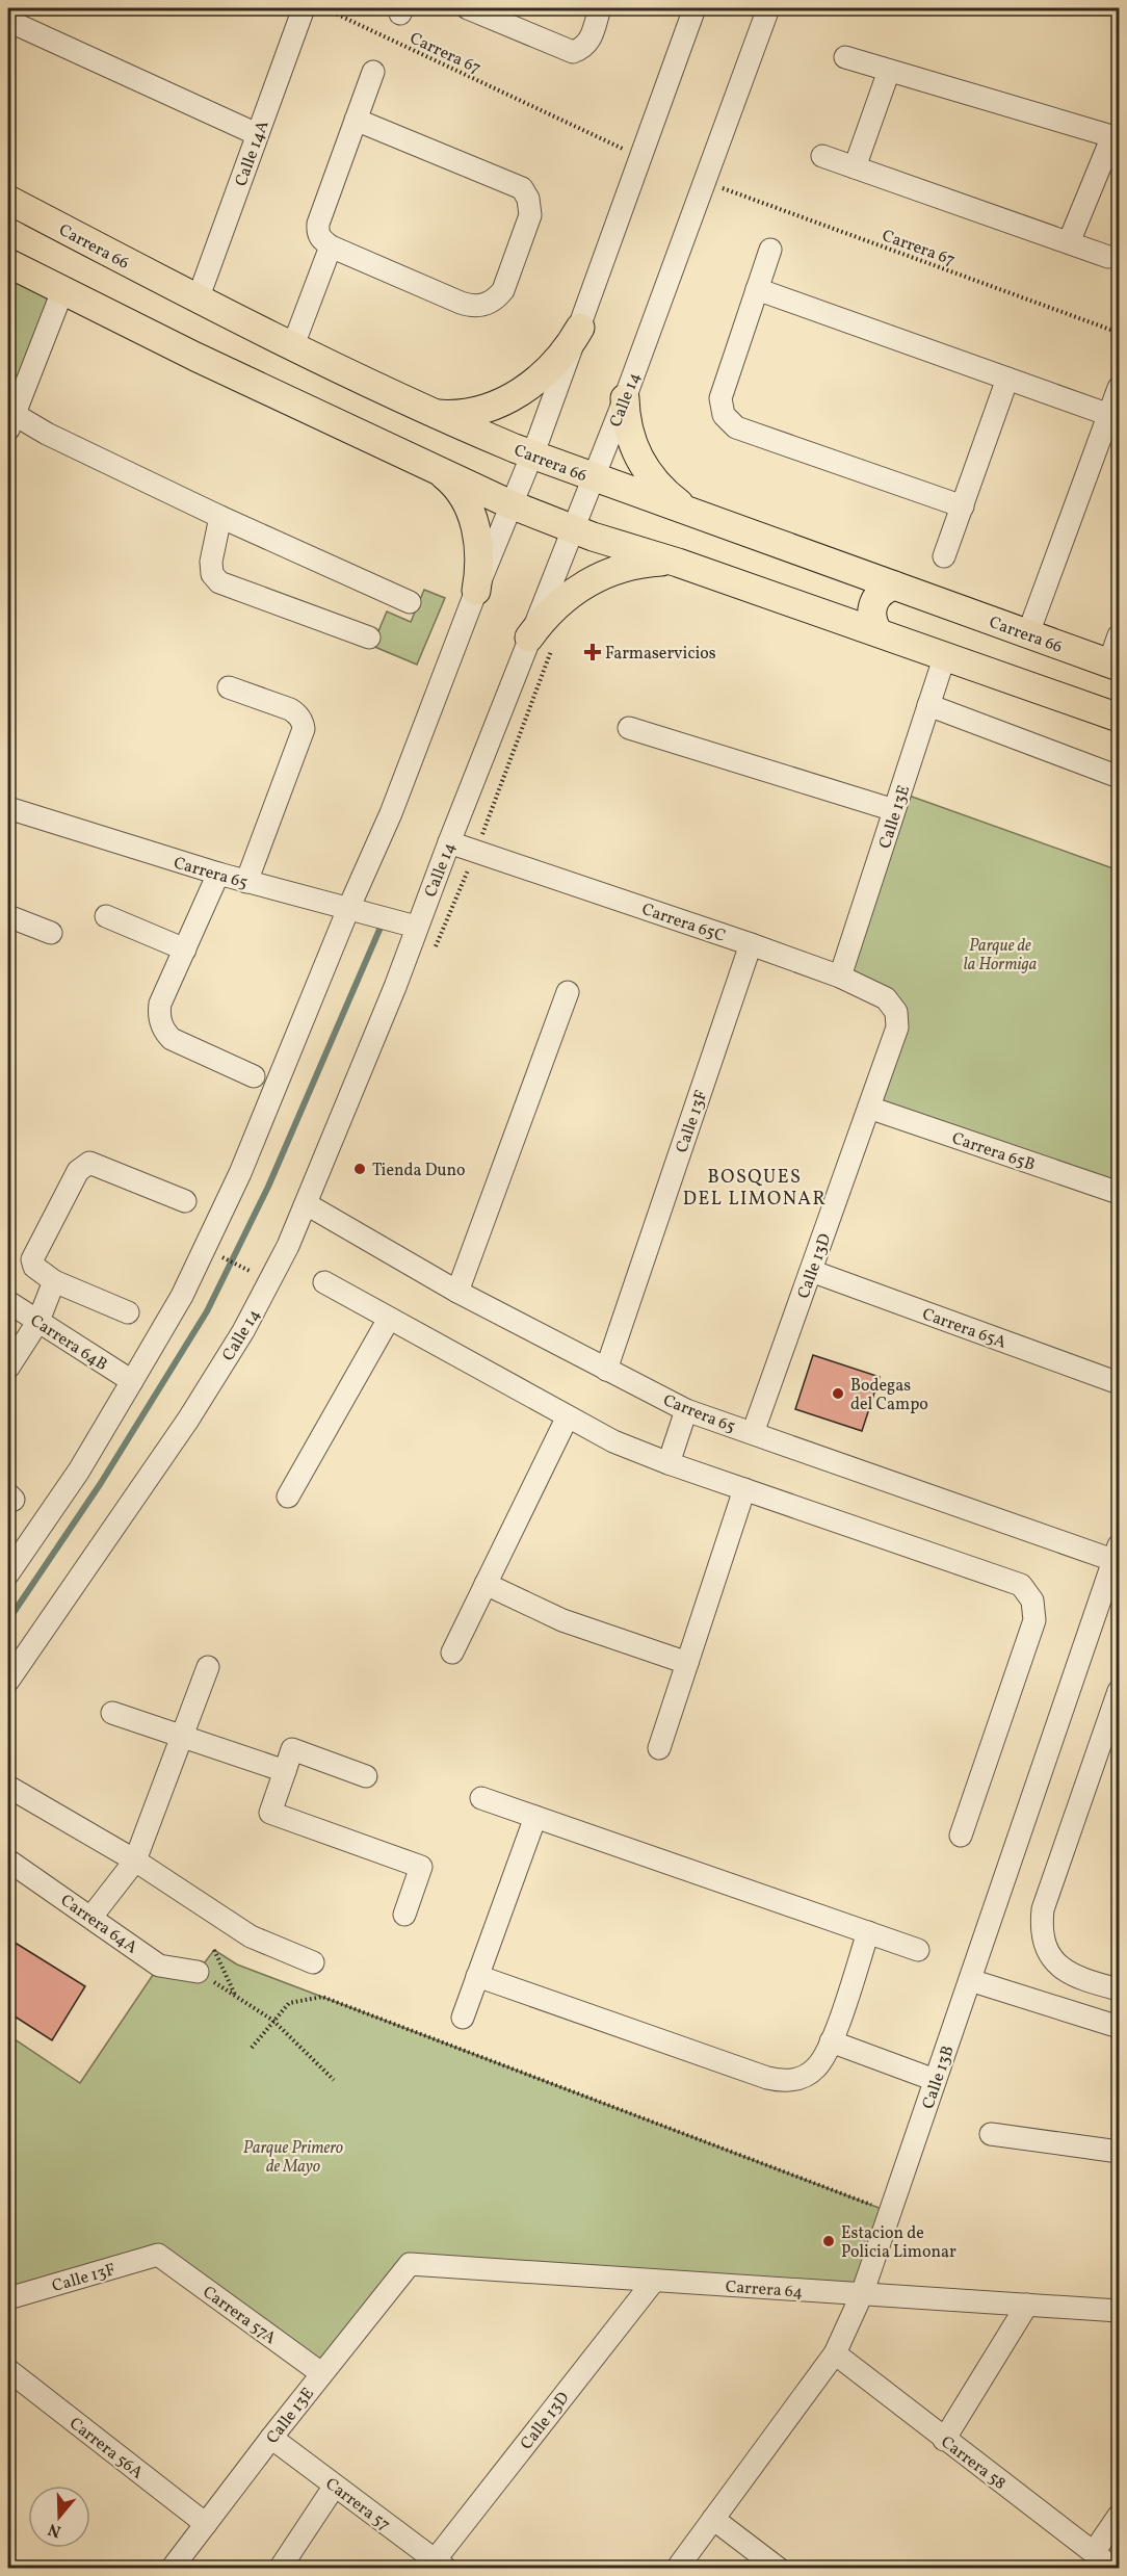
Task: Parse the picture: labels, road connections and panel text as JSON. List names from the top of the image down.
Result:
{
  "streets": {
    "main road": ["Carrera 66"],
    "street": [
      "Calle 14A",
      "Calle 14",
      "Calle 13E",
      "Carrera 65",
      "Carrera 65C",
      "Calle 13F",
      "Carrera 65B",
      "Calle 13D",
      "Carrera 65A",
      "Carrera 64B",
      "Carrera 64A",
      "Calle 13B",
      "Carrera 64",
      "Carrera 57A",
      "Carrera 56A",
      "Carrera 58",
      "Carrera 57"
    ],
    "path": ["Carrera 67"]
  },
  "crossings": [
    ["Calle 14A", "Carrera 66"],
    ["Carrera 66", "Calle 14"],
    ["Calle 14", "Carrera 65"],
    ["Calle 14", "Carrera 65C"],
    ["Calle 13E", "Carrera 65C"],
    ["Calle 13E", "Carrera 64"],
    ["Calle 13E", "Carrera 57A"],
    ["Calle 13E", "Carrera 56A"],
    ["Calle 13E", "Carrera 57"],
    ["Carrera 65", "Calle 13F"],
    ["Carrera 65", "Calle 13D"],
    ["Carrera 65", "Calle 13B"],
    ["Carrera 65C", "Calle 13F"],
    ["Carrera 65C", "Calle 13D"],
    ["Calle 13F", "Carrera 57A"],
    ["Carrera 65B", "Calle 13D"],
    ["Calle 13D", "Carrera 65A"],
    ["Calle 13D", "Carrera 64"],
    ["Calle 13D", "Carrera 57"],
    ["Calle 13B", "Carrera 64"],
    ["Calle 13B", "Carrera 58"]
  ],
  "districts": ["BOSQUES DEL LIMONAR"],
  "parks": ["Parque de la Hormiga", "Parque Primero de Mayo"],
  "places": {
    "health": ["Farmaservicios"],
    "other": ["Tienda Duno", "Bodegas del Campo", "Estacion de Policia Limonar"]
  },
  "north": "bottom"
}
